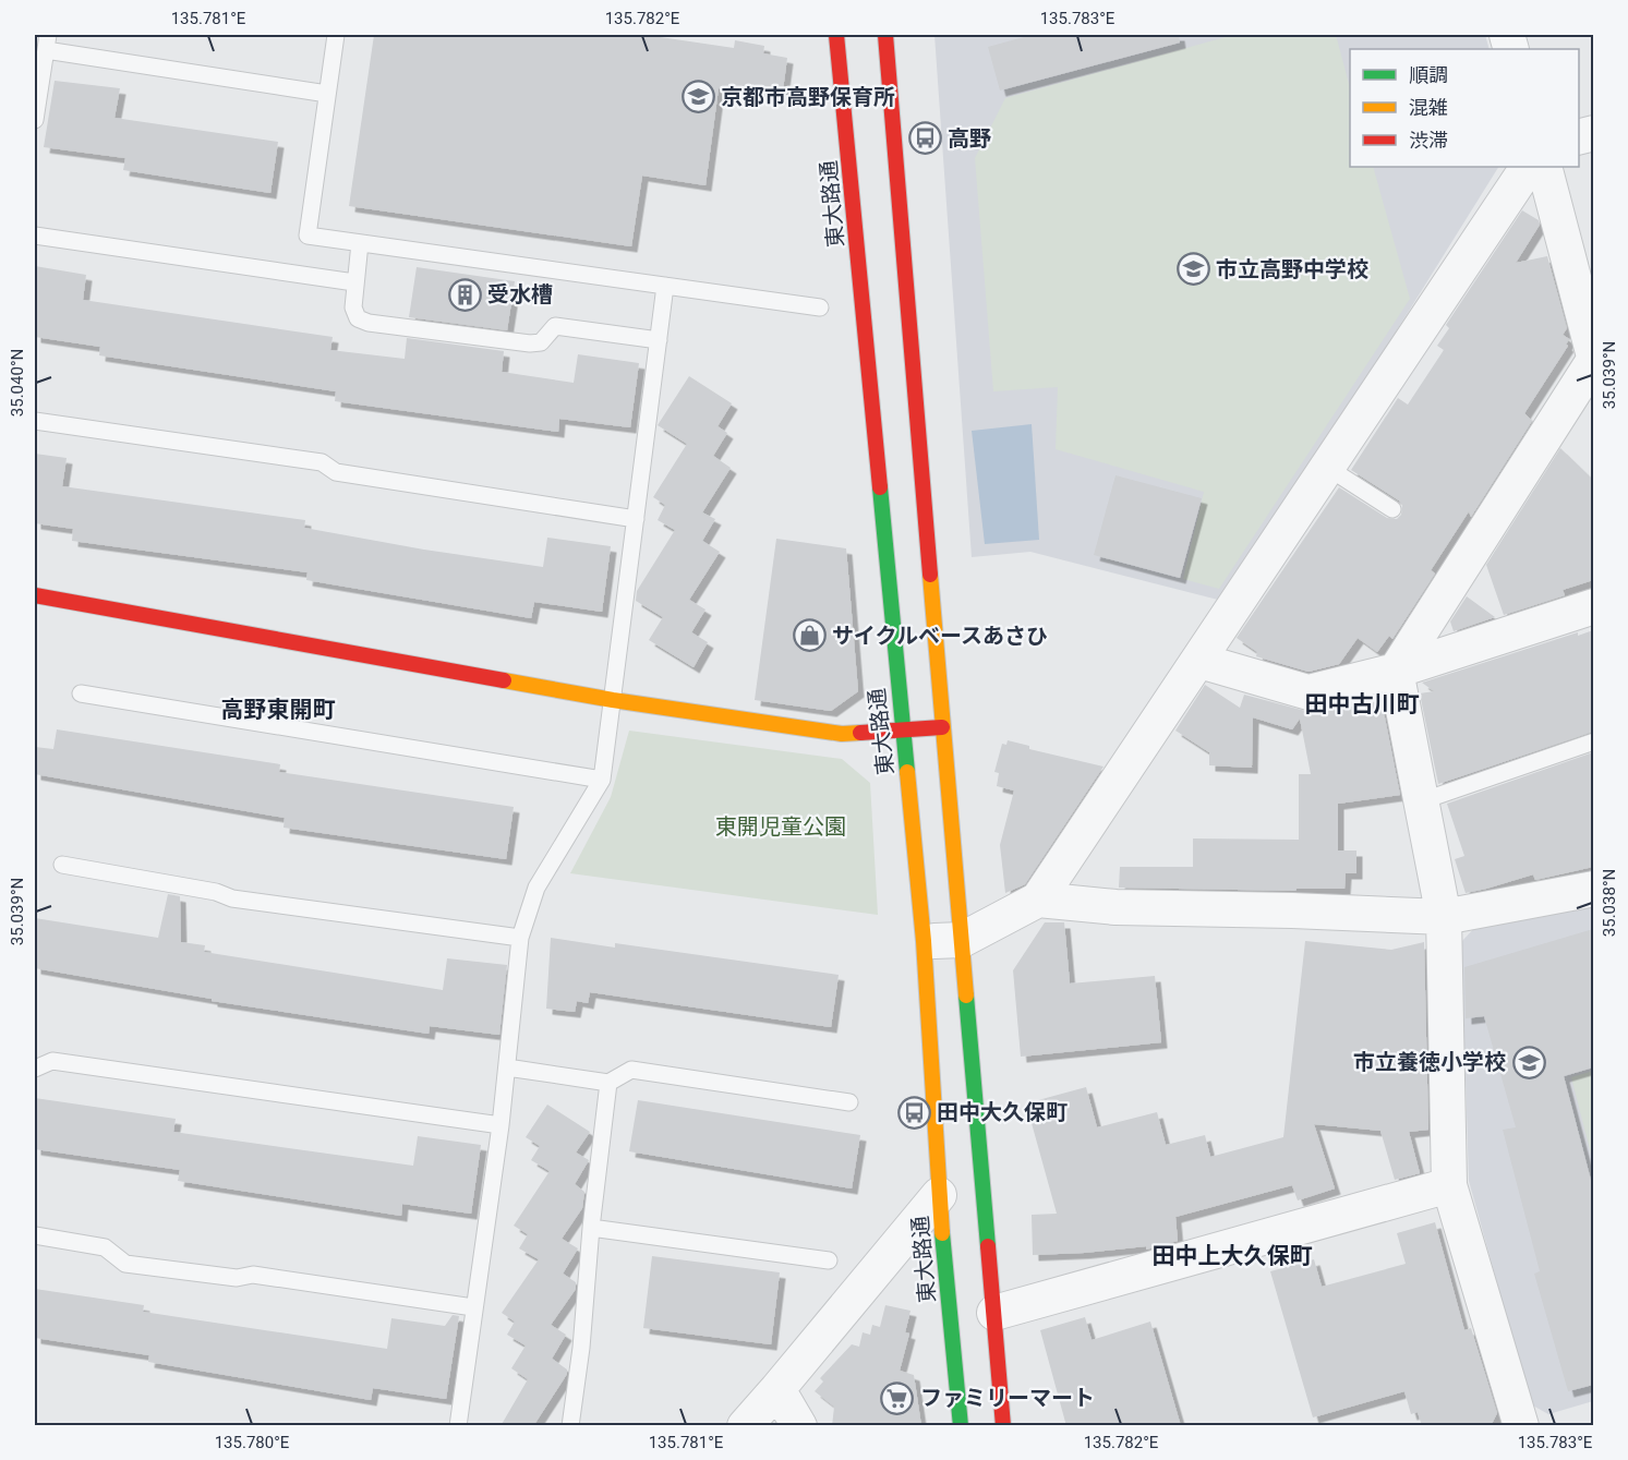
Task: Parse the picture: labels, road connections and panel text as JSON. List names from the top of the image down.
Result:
{
  "streets": {
    "main road": ["東大路通"]
  },
  "districts": ["田中古川町", "高野東開町", "田中上大久保町"],
  "parks": ["東開児童公園"],
  "places": {
    "school or university": ["京都市高野保育所", "市立高野中学校", "市立養徳小学校"],
    "bus stop": ["高野", "田中大久保町"],
    "building": ["受水槽"],
    "shop": ["サイクルベースあさひ"],
    "supermarket": ["ファミリーマート"]
  },
  "legend": ["順調", "混雑", "渋滞"],
  "coordinates": [
    "135.781°E",
    "135.782°E",
    "135.783°E",
    "35.039°N",
    "35.040°N",
    "35.038°N",
    "135.780°E"
  ]
}
